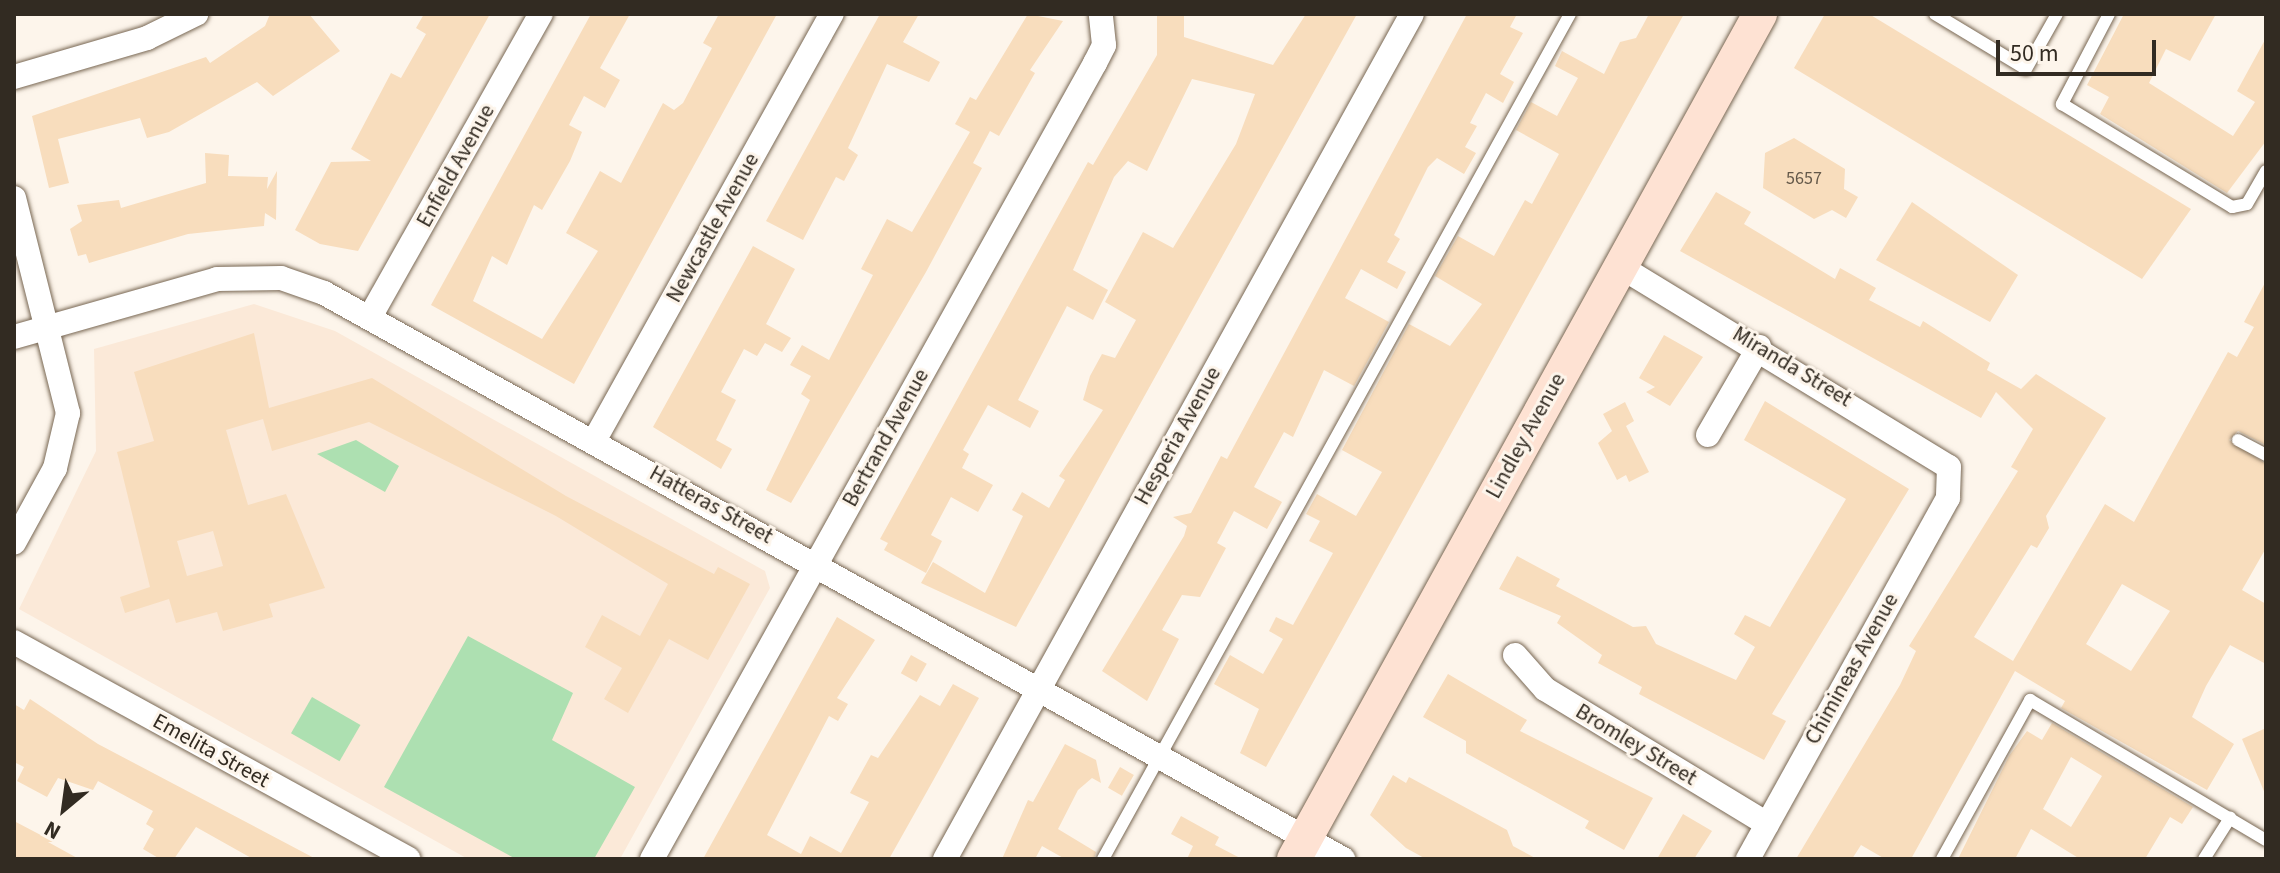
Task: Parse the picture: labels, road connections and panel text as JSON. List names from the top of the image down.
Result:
{
  "streets": {
    "main road": ["Lindley Avenue"],
    "street": [
      "Enfield Avenue",
      "Newcastle Avenue",
      "Miranda Street",
      "Hesperia Avenue",
      "Bertrand Avenue",
      "Hatteras Street",
      "Chimineas Avenue",
      "Bromley Street",
      "Emelita Street"
    ]
  },
  "crossings": [
    ["Enfield Avenue", "Hatteras Street"],
    ["Newcastle Avenue", "Hatteras Street"],
    ["Miranda Street", "Lindley Avenue"],
    ["Miranda Street", "Chimineas Avenue"],
    ["Hesperia Avenue", "Hatteras Street"],
    ["Lindley Avenue", "Hatteras Street"],
    ["Bertrand Avenue", "Hatteras Street"],
    ["Chimineas Avenue", "Bromley Street"]
  ],
  "house_numbers": ["5657"],
  "scale_bar": "50 m",
  "north": "bottom left"
}
